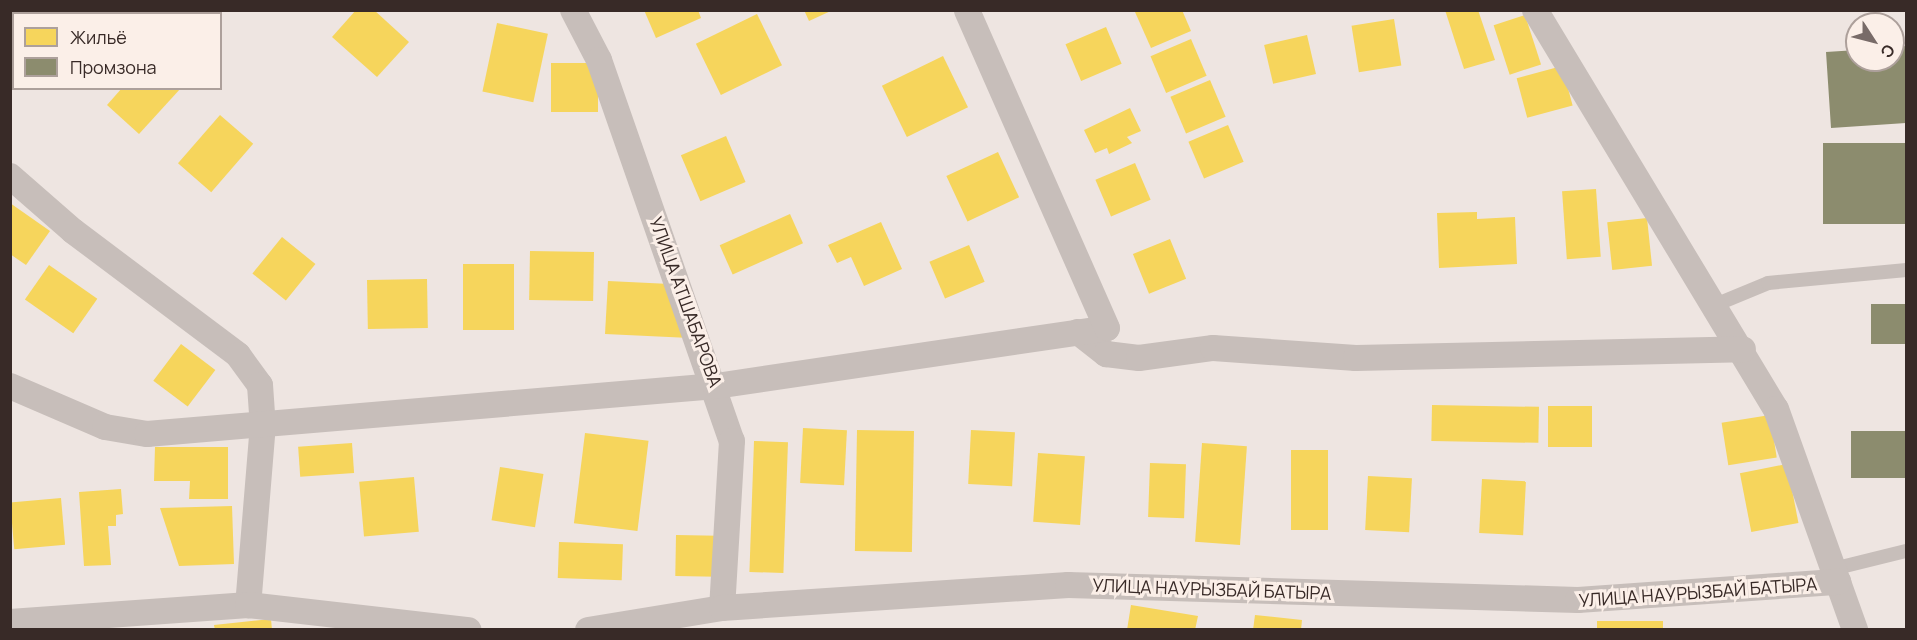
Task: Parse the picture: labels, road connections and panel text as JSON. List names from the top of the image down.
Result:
{
  "streets": {
    "street": ["УЛИЦА АТШАБАРОВА", "УЛИЦА НАУРЫЗБАЙ БАТЫРА"]
  },
  "crossings": [
    ["УЛИЦА АТШАБАРОВА", "УЛИЦА НАУРЫЗБАЙ БАТЫРА"]
  ],
  "legend": ["Жильё", "Промзона"],
  "north": "bottom right"
}
